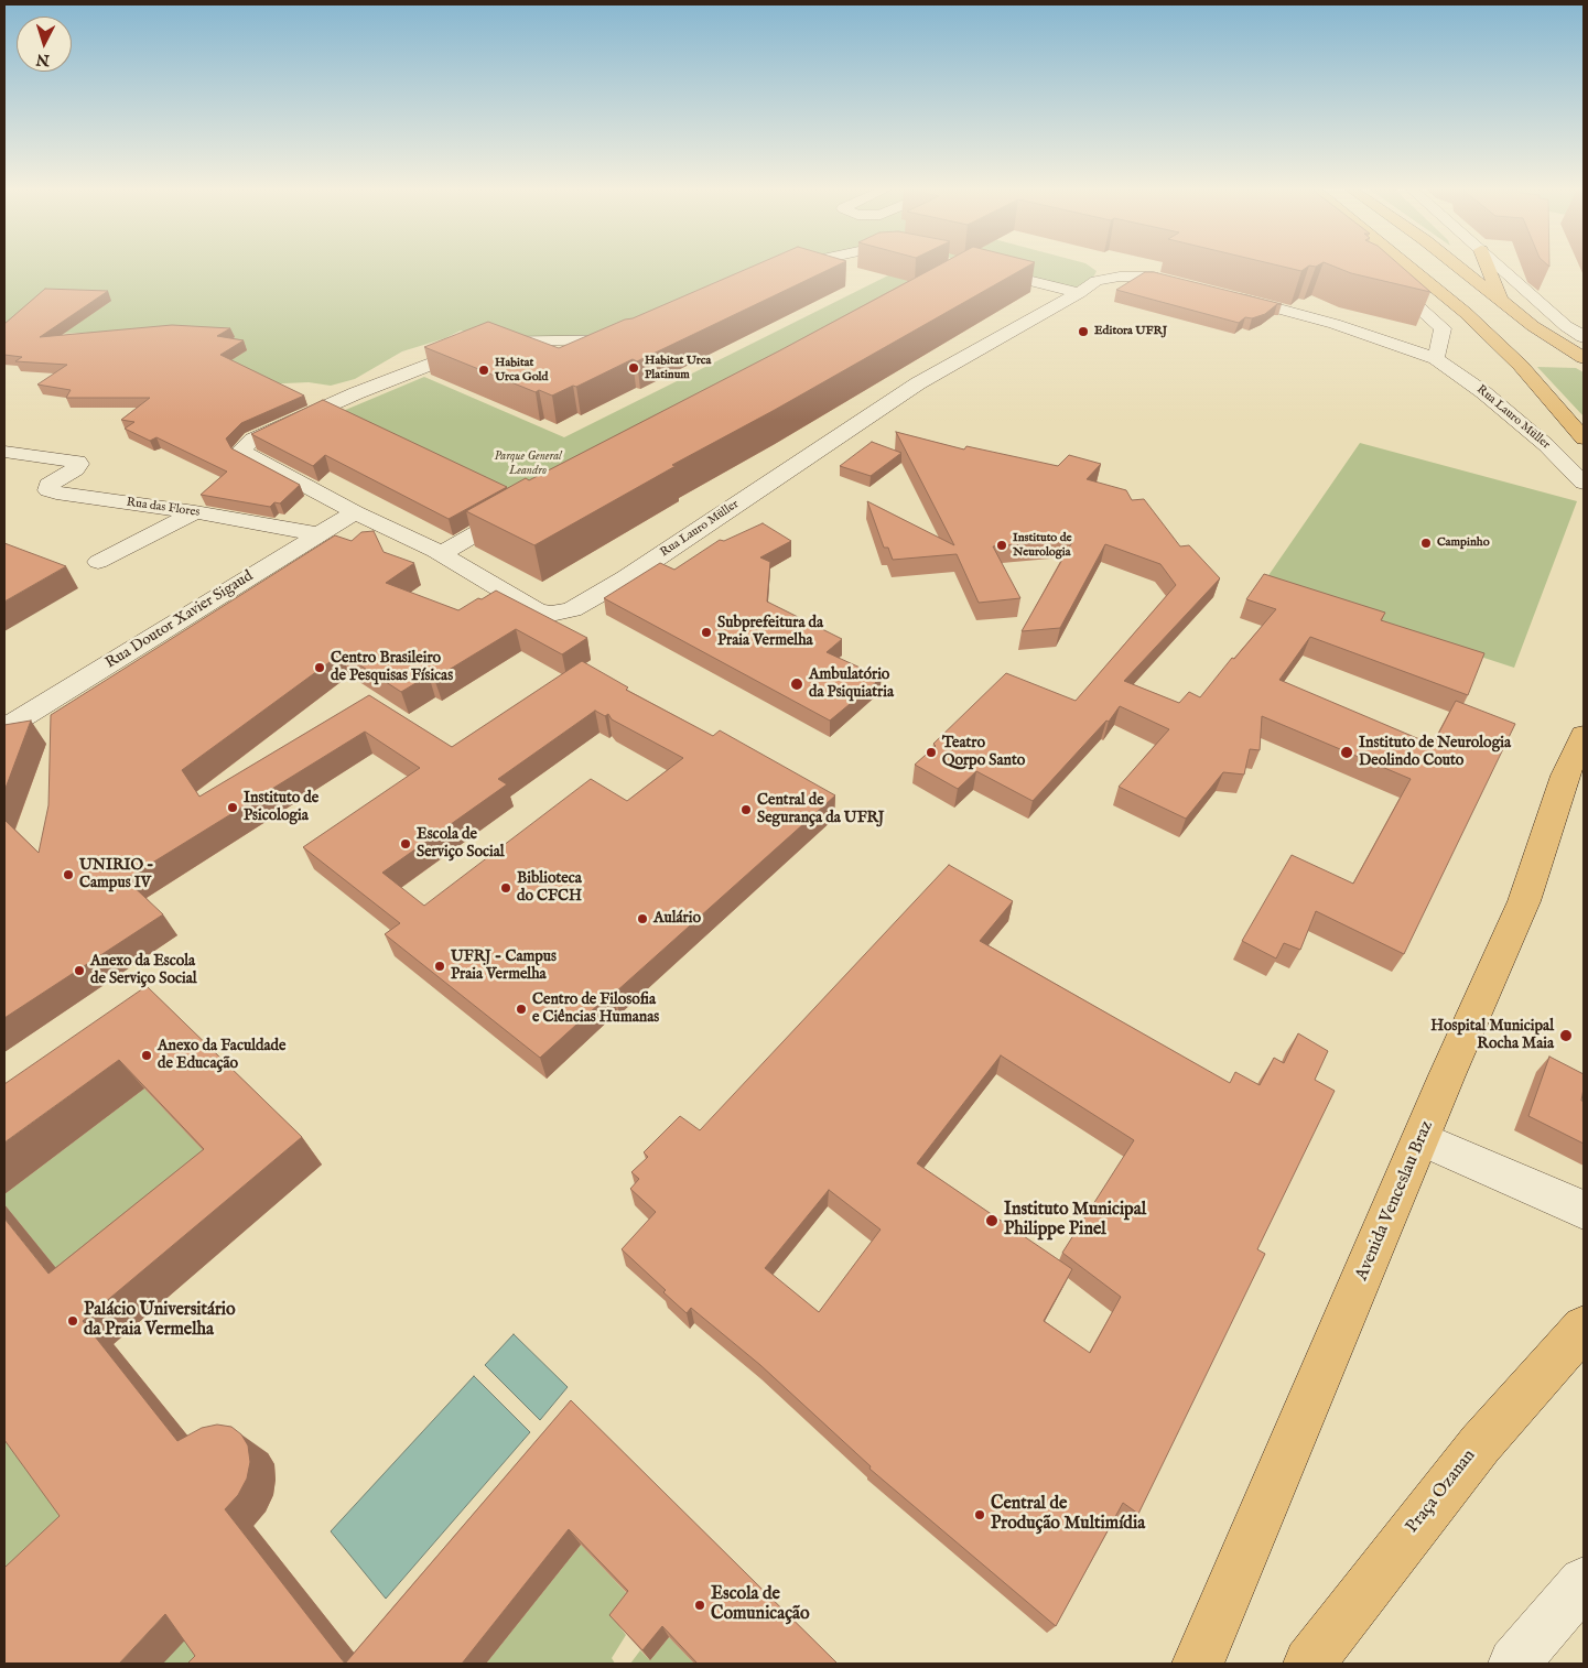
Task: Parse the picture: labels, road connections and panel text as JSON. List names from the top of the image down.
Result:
{
  "streets": {
    "main road": ["Avenida Venceslau Braz", "Praça Ozanan"],
    "street": ["Rua Lauro Müller", "Rua das Flores", "Rua Doutor Xavier Sigaud"]
  },
  "crossings": [
    ["Rua Lauro Müller", "Rua Doutor Xavier Sigaud"],
    ["Rua das Flores", "Rua Doutor Xavier Sigaud"]
  ],
  "parks": ["Parque General Leandro"],
  "places": [
    "Editora UFRJ",
    "Habitat Urca Platinum",
    "Habitat Urca Gold",
    "Campinho",
    "Instituto de Neurologia",
    "Subprefeitura da Praia Vermelha",
    "Centro Brasileiro de Pesquisas Físicas",
    "Ambulatório da Psiquiatria",
    "Teatro Qorpo Santo",
    "Instituto de Neurologia Deolindo Couto",
    "Instituto de Psicologia",
    "Central de Segurança da UFRJ",
    "Escola de Serviço Social",
    "UNIRIO - Campus IV",
    "Biblioteca do CFCH",
    "Aulário",
    "UFRJ - Campus Praia Vermelha",
    "Anexo da Escola de Serviço Social",
    "Centro de Filosofia e Ciências Humanas",
    "Hospital Municipal Rocha Maia",
    "Anexo da Faculdade de Educação",
    "Instituto Municipal Philippe Pinel",
    "Palácio Universitário da Praia Vermelha",
    "Central de Produção Multimídia",
    "Escola de Comunicação"
  ],
  "north": "bottom"
}
